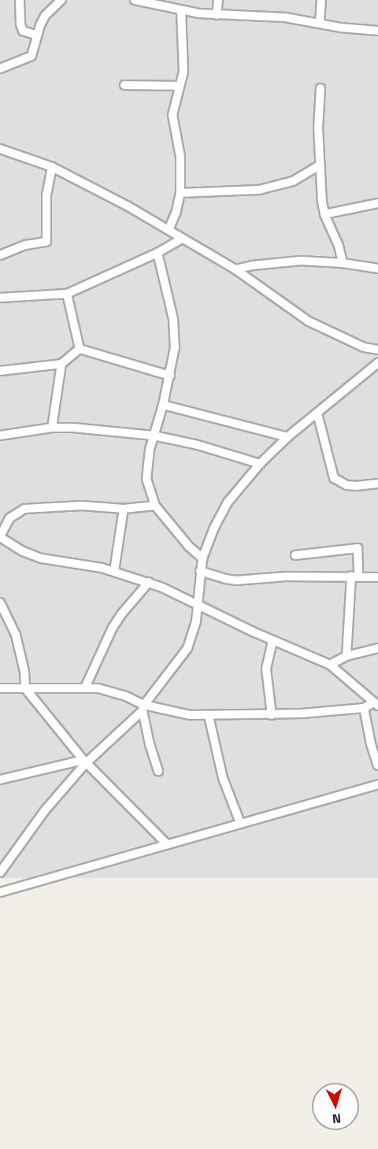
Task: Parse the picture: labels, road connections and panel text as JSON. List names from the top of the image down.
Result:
{
  "north": "bottom"
}
